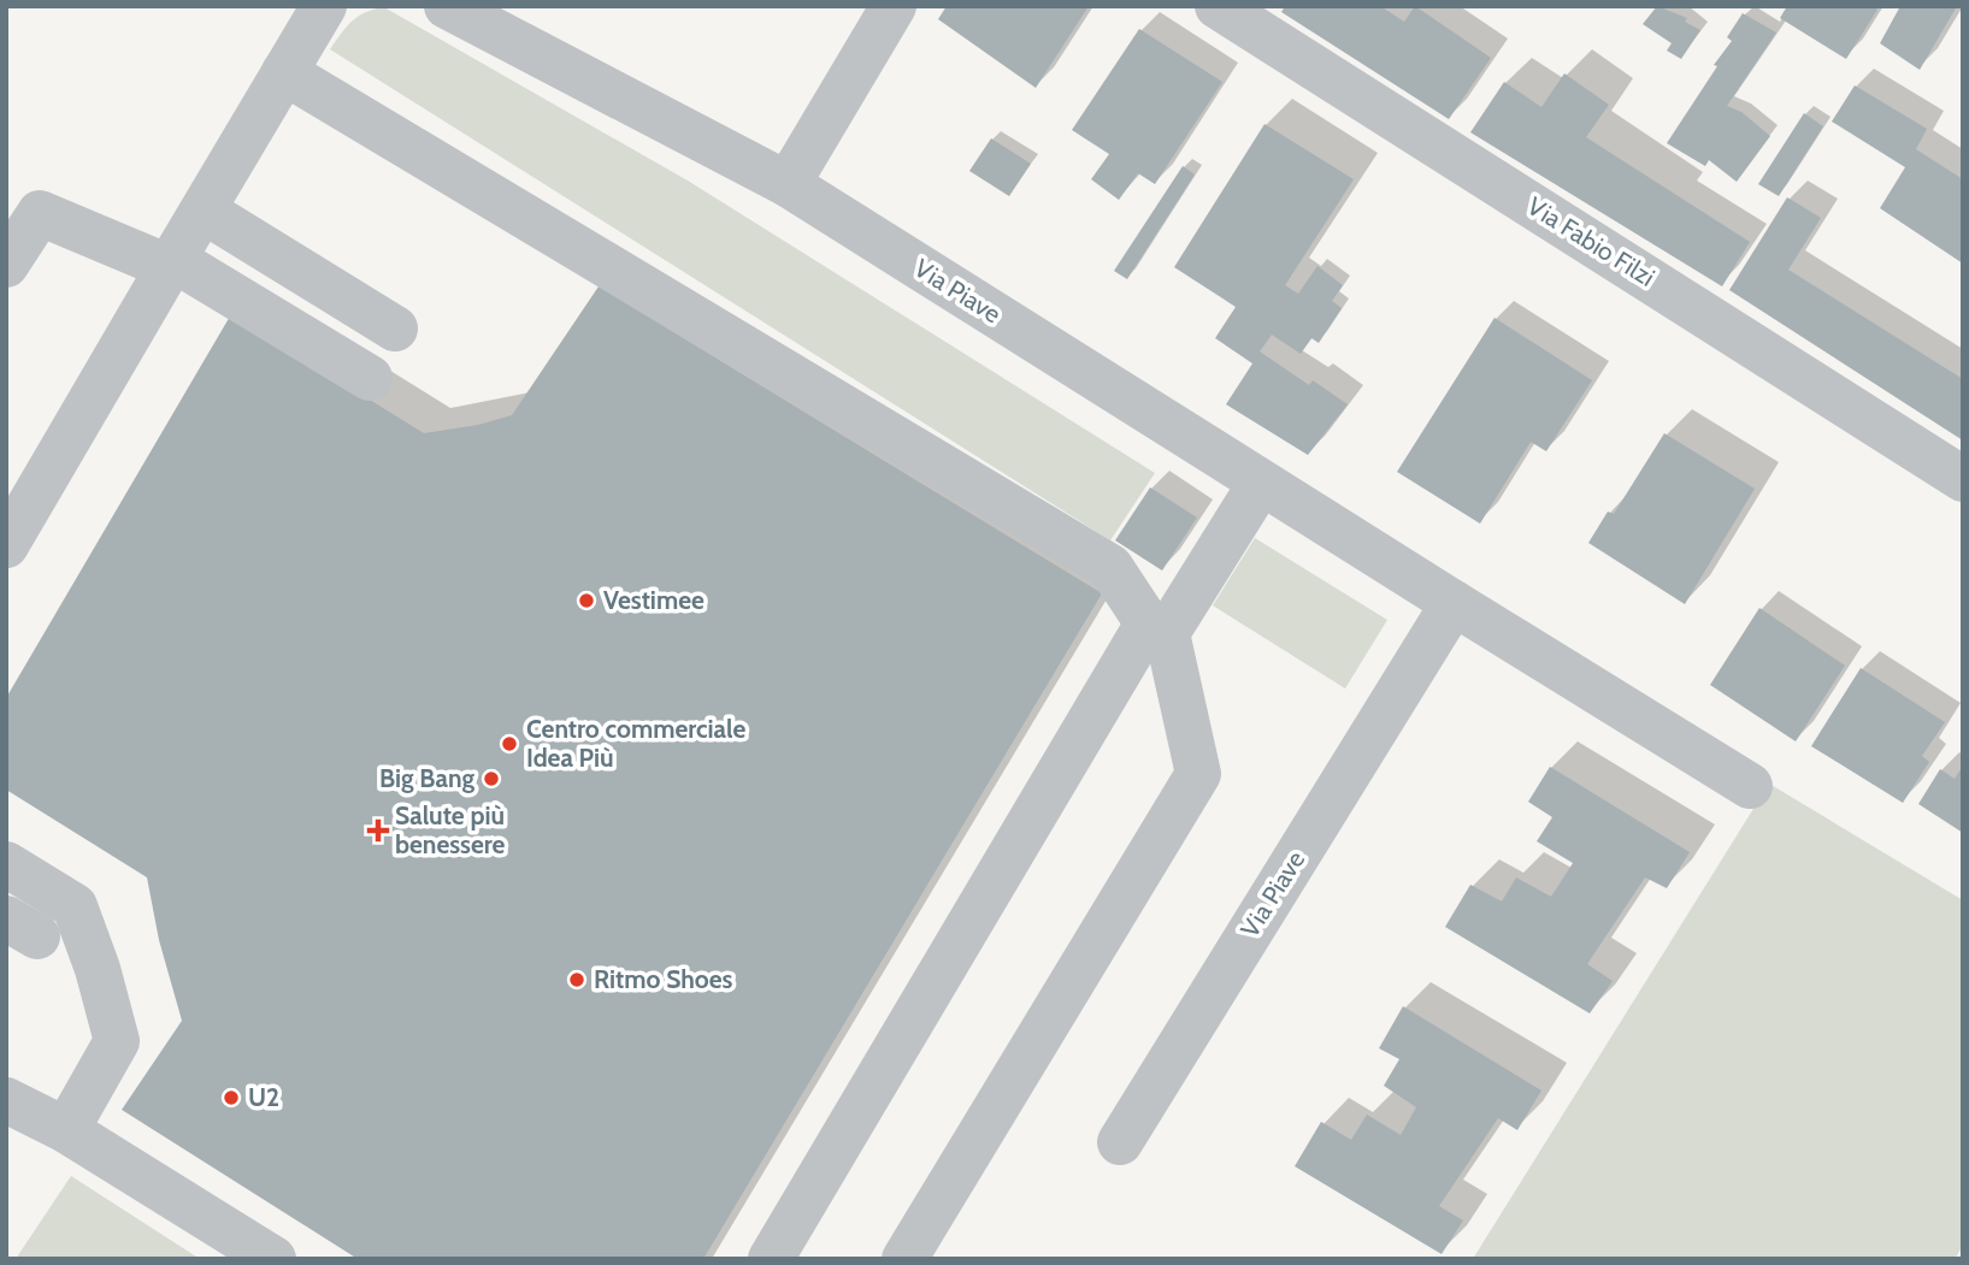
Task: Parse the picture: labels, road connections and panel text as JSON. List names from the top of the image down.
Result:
{
  "streets": {
    "street": ["Via Fabio Filzi", "Via Piave"]
  },
  "places": {
    "other": [
      "Vestimee",
      "Centro commerciale Idea Più",
      "Big Bang",
      "Ritmo Shoes",
      "U2"
    ],
    "health": ["Salute più benessere"]
  }
}
